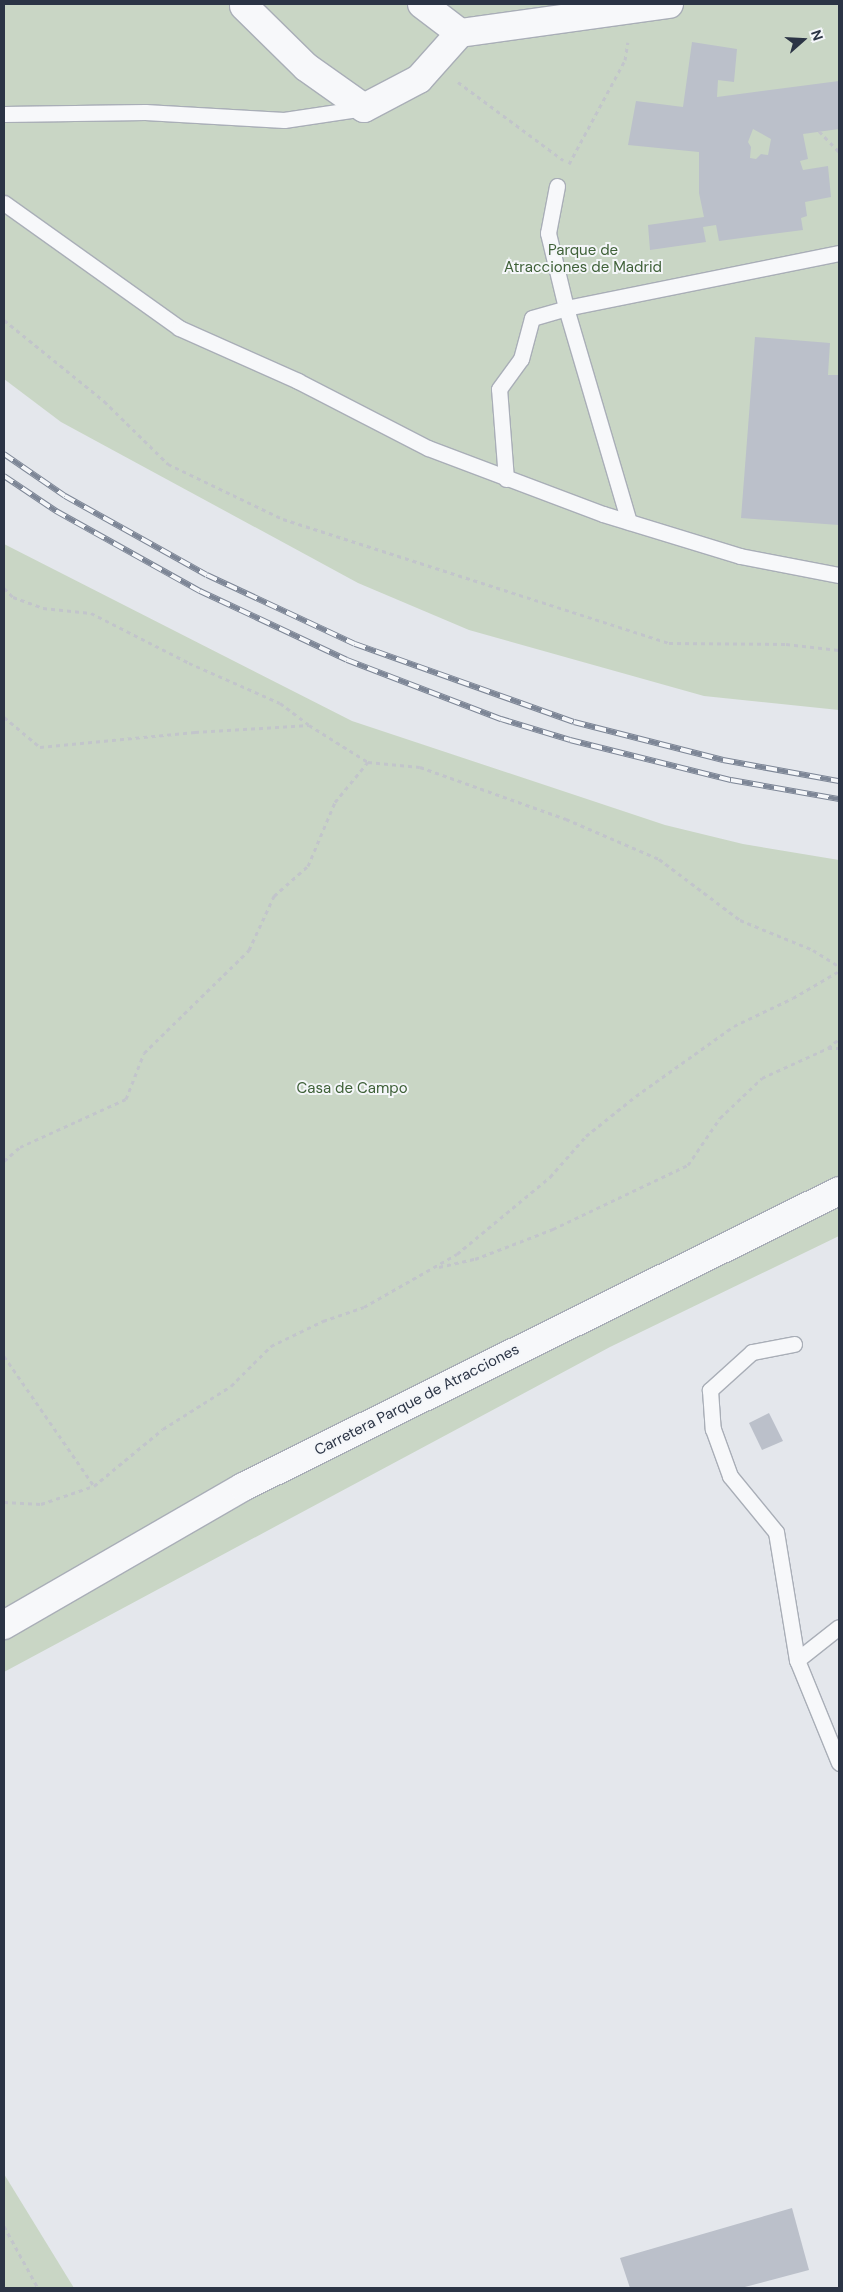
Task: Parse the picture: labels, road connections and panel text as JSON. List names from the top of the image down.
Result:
{
  "streets": {
    "street": ["Carretera Parque de Atracciones"]
  },
  "parks": ["Parque de Atracciones de Madrid", "Casa de Campo"],
  "north": "right"
}
